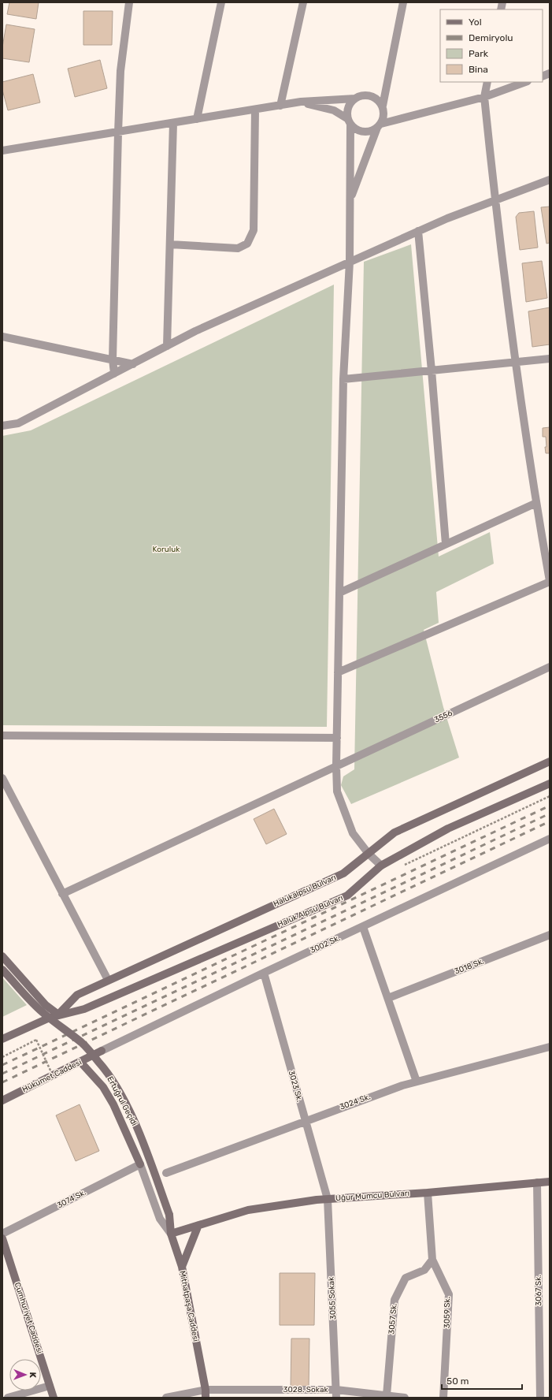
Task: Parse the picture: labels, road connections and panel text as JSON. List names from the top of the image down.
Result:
{
  "streets": {
    "main road": [
      "Halukalpsü Bulvarı",
      "Haluk Alpsü Bulvarı",
      "Hükümet Caddesi",
      "Ertuğrul Geçidi",
      "Uğur Mumcu Bulvarı",
      "Mithatpaşa Caddesi",
      "Cumhuriyet Caddesi"
    ],
    "street": [
      "3556",
      "3002 Sk.",
      "3018 Sk.",
      "3023 Sk.",
      "3024 Sk.",
      "3074 Sk.",
      "3067 Sk.",
      "3055 Sokak",
      "3059 Sk.",
      "3057 Sk.",
      "3028. Sokak"
    ]
  },
  "crossings": [
    ["Halukalpsü Bulvarı", "Haluk Alpsü Bulvarı"],
    ["3002 Sk.", "Hükümet Caddesi"],
    ["3002 Sk.", "3023 Sk."],
    ["3023 Sk.", "3024 Sk."],
    ["3023 Sk.", "Uğur Mumcu Bulvarı"],
    ["3023 Sk.", "3055 Sokak"],
    ["Ertuğrul Geçidi", "Mithatpaşa Caddesi"],
    ["Uğur Mumcu Bulvarı", "3067 Sk."],
    ["Uğur Mumcu Bulvarı", "3055 Sokak"],
    ["Uğur Mumcu Bulvarı", "Mithatpaşa Caddesi"],
    ["Uğur Mumcu Bulvarı", "3059 Sk."],
    ["3055 Sokak", "3028. Sokak"],
    ["Mithatpaşa Caddesi", "3028. Sokak"],
    ["3059 Sk.", "3057 Sk."],
    ["3057 Sk.", "3028. Sokak"]
  ],
  "parks": ["Koruluk"],
  "legend": [
    "Yol",
    "Demiryolu",
    "Park",
    "Bina"
  ],
  "scale_bar": "50 m",
  "north": "right"
}
